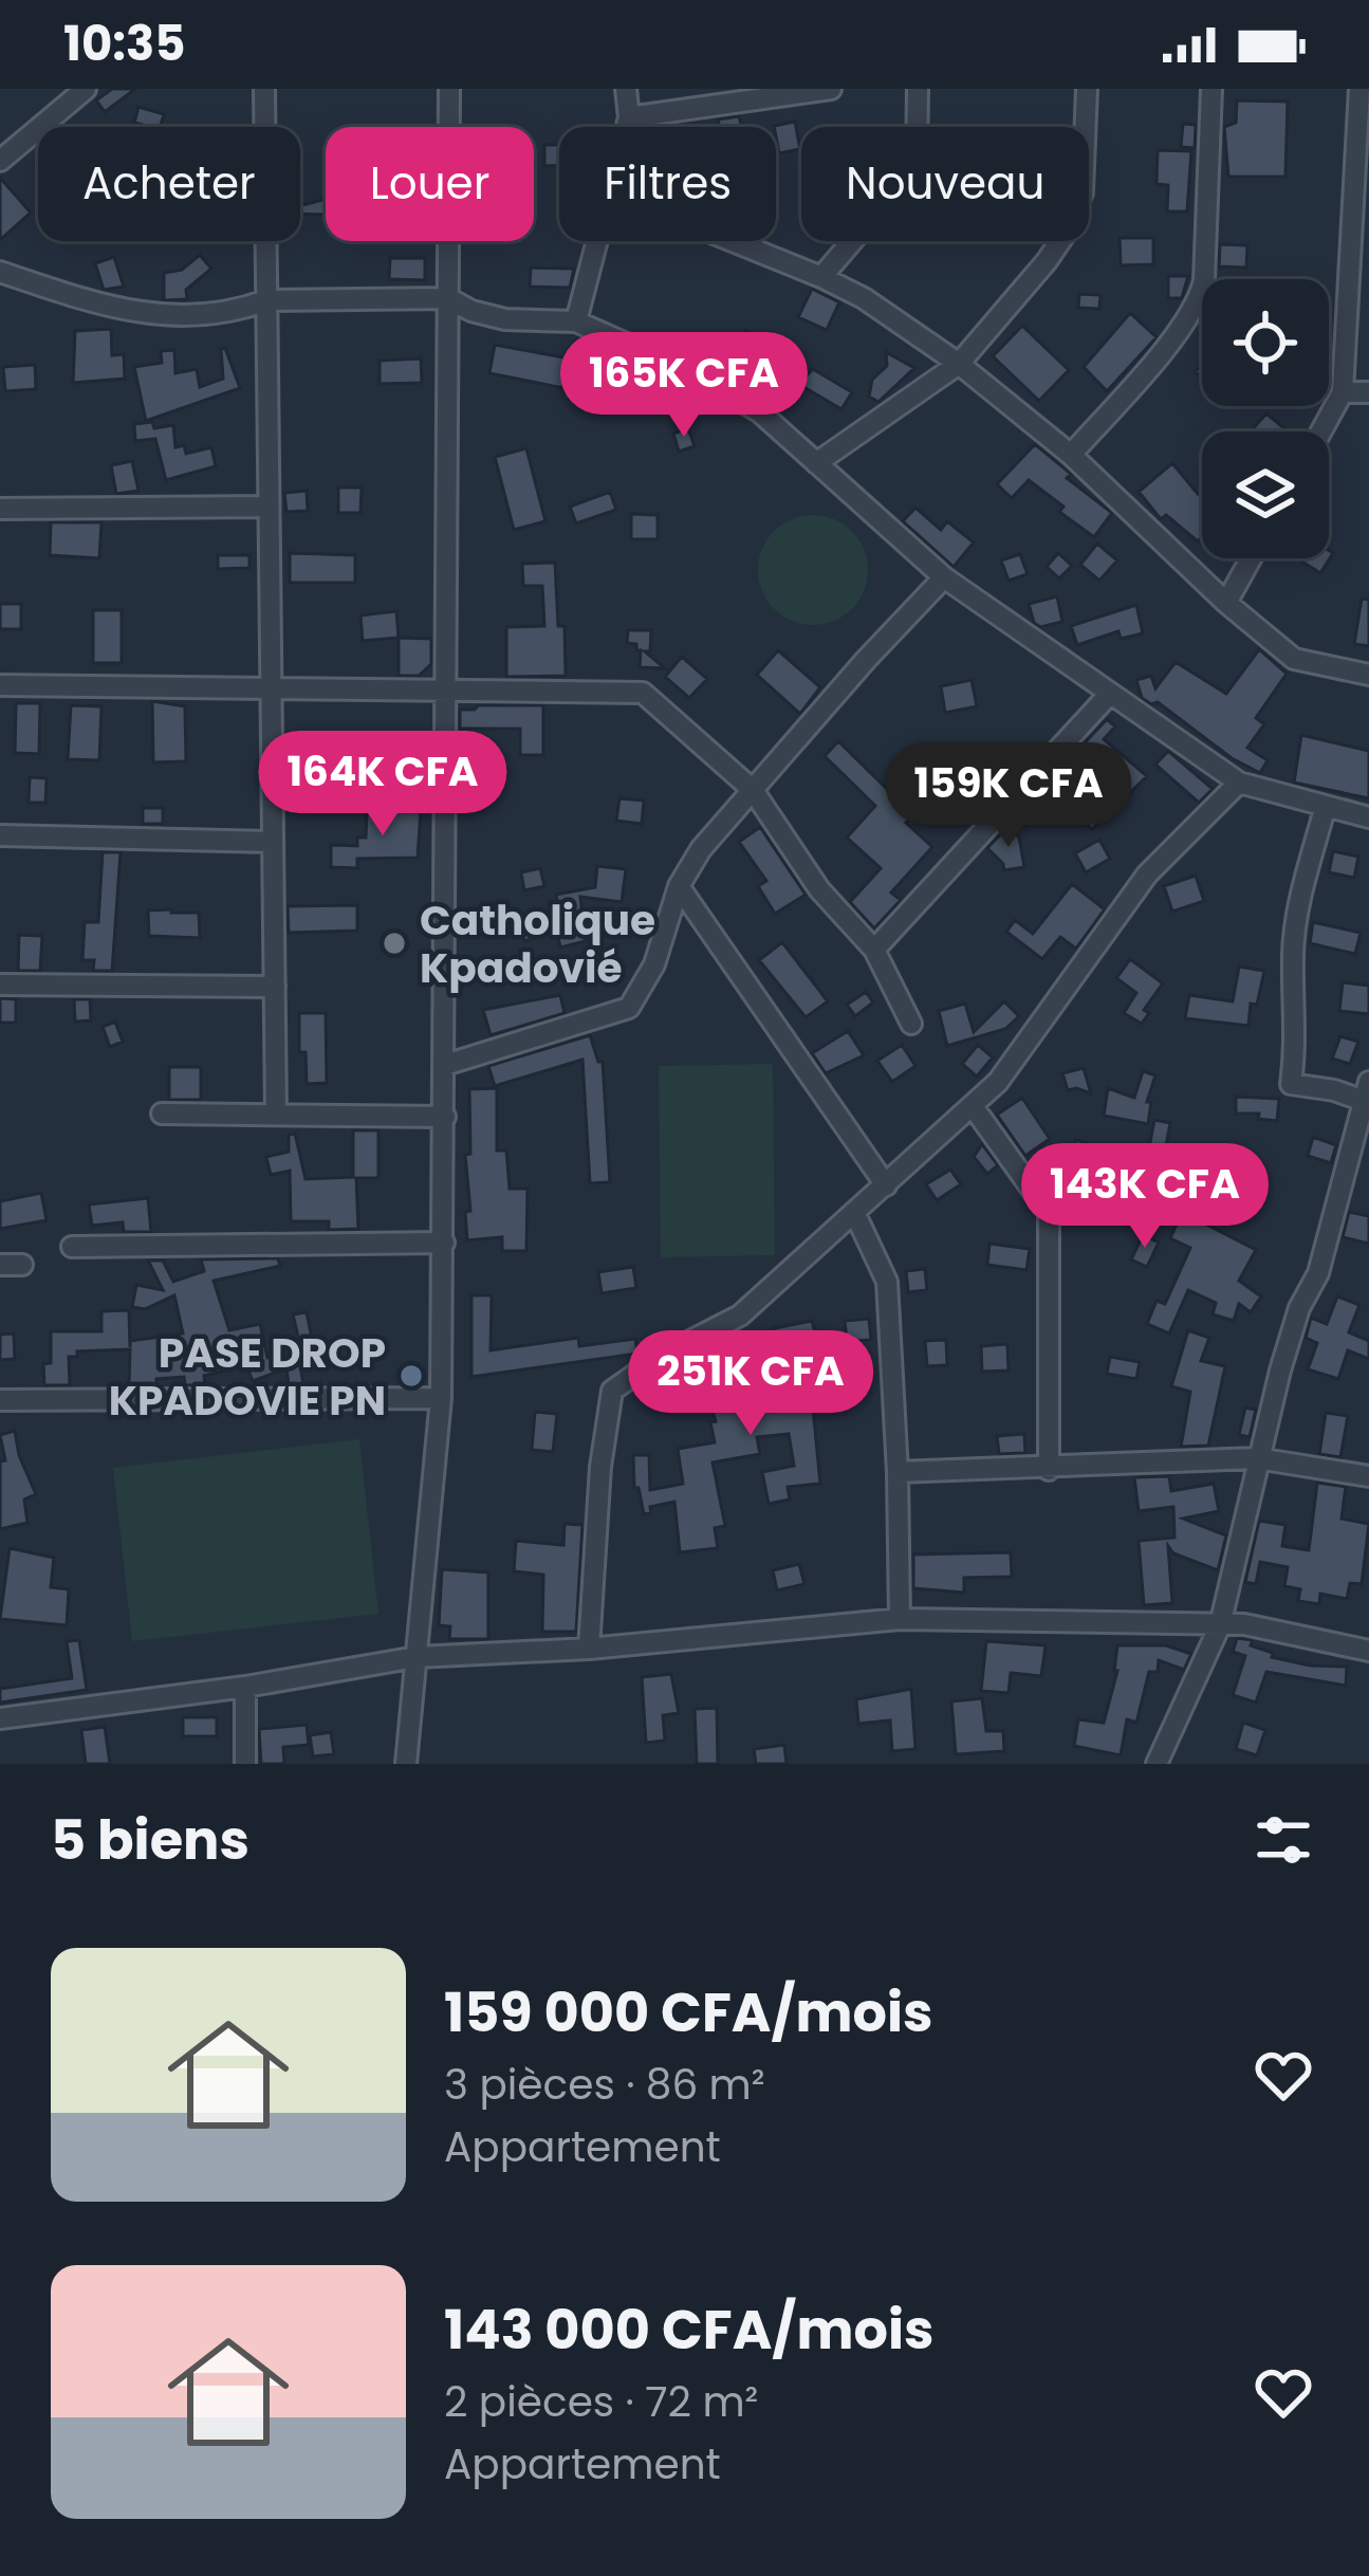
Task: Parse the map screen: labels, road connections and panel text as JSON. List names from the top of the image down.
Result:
{
  "places": ["Catholique Kpadovié", "PASE DROP KPADOVIE PN"],
  "page": {
    "status": "10:35",
    "chip": [
      "Acheter",
      "Louer",
      "Filtres",
      "Nouveau"
    ],
    "price": [
      "165K CFA",
      "164K CFA",
      "159K CFA",
      "143K CFA",
      "251K CFA"
    ],
    "heading": "5 biens",
    "list": [
      {
        "name": "159 000 CFA/mois",
        "note": "3 pièces · 86 m² · Appartement"
      },
      {
        "name": "143 000 CFA/mois",
        "note": "2 pièces · 72 m² · Appartement"
      }
    ]
  }
}
